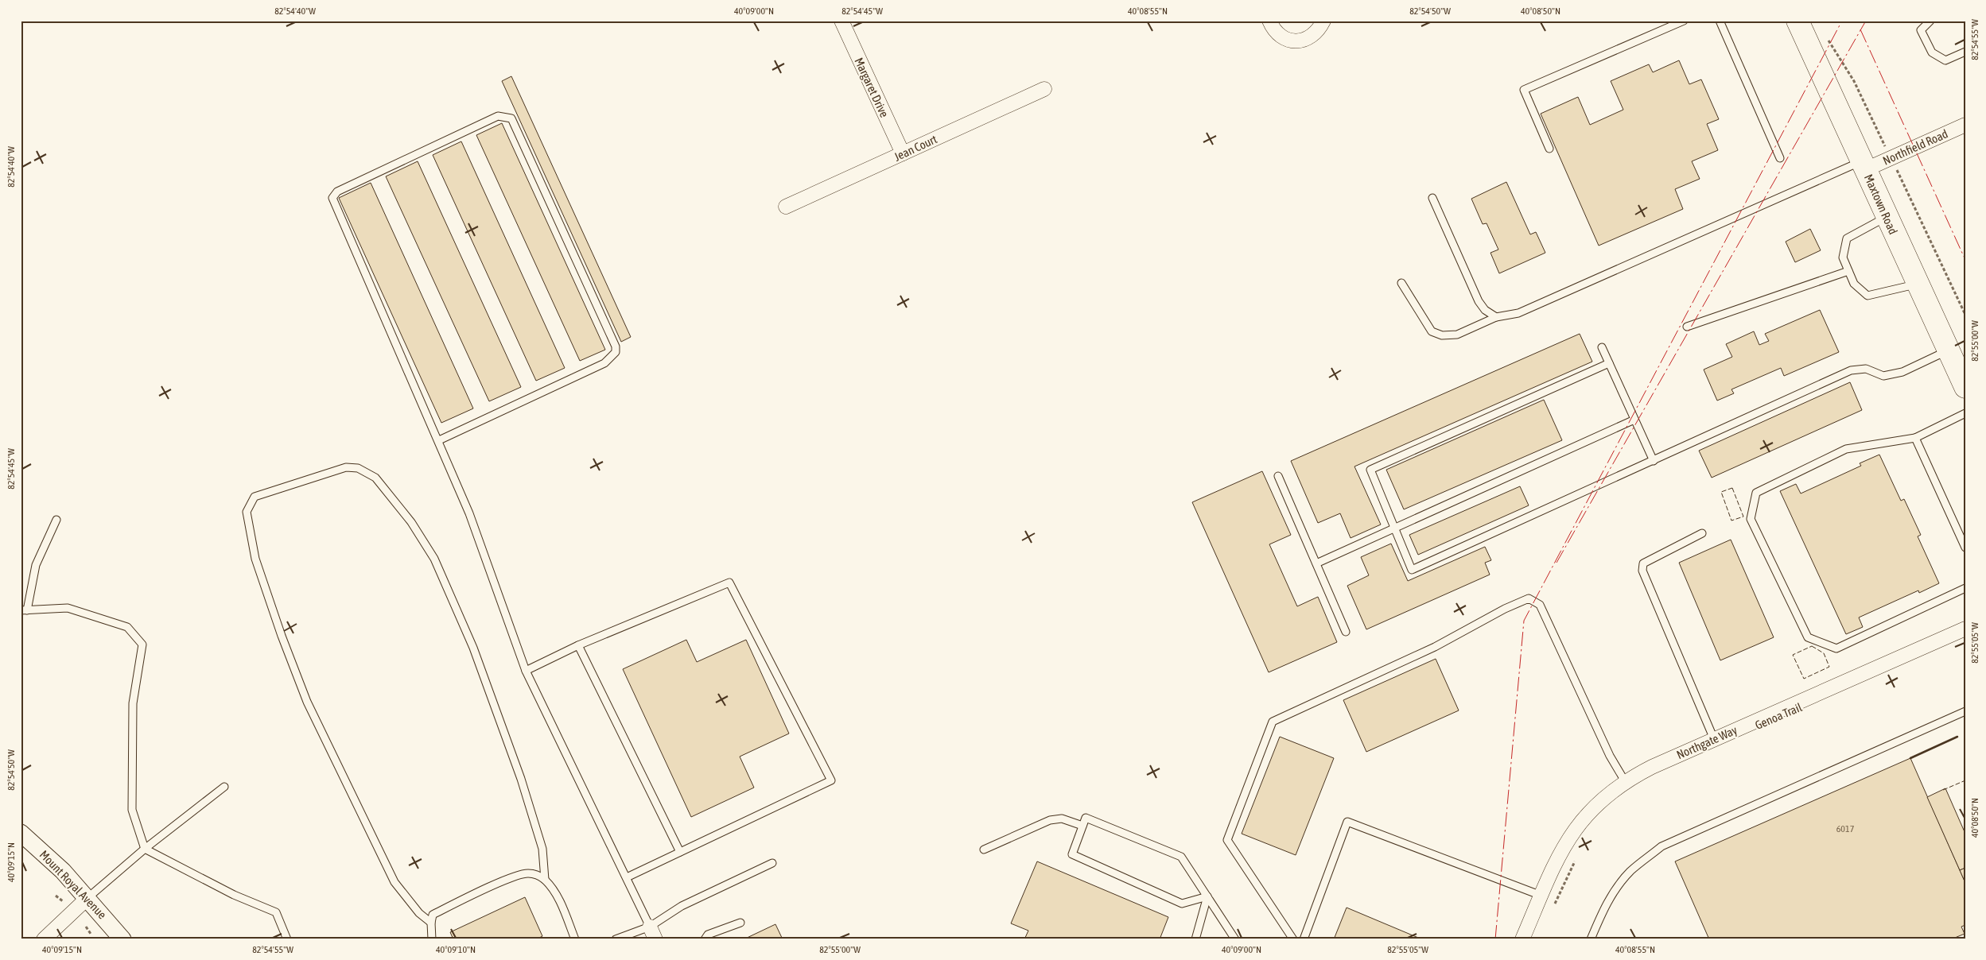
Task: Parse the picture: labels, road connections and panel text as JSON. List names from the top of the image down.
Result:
{
  "streets": {
    "main road": ["Maxtown Road"],
    "street": [
      "Margaret Drive",
      "Northfield Road",
      "Jean Court",
      "Northgate Way",
      "Mount Royal Avenue"
    ]
  },
  "crossings": [
    ["Margaret Drive", "Jean Court"],
    ["Northfield Road", "Maxtown Road"]
  ],
  "house_numbers": ["6017"],
  "coordinates": [
    "82°54'40\"W",
    "40°09'00\"N",
    "82°54'45\"W",
    "40°08'55\"N",
    "82°54'50\"W",
    "40°08'50\"N",
    "82°54'55\"W",
    "82°55'00\"W",
    "82°55'05\"W",
    "40°09'15\"N",
    "40°09'10\"N"
  ]
}
